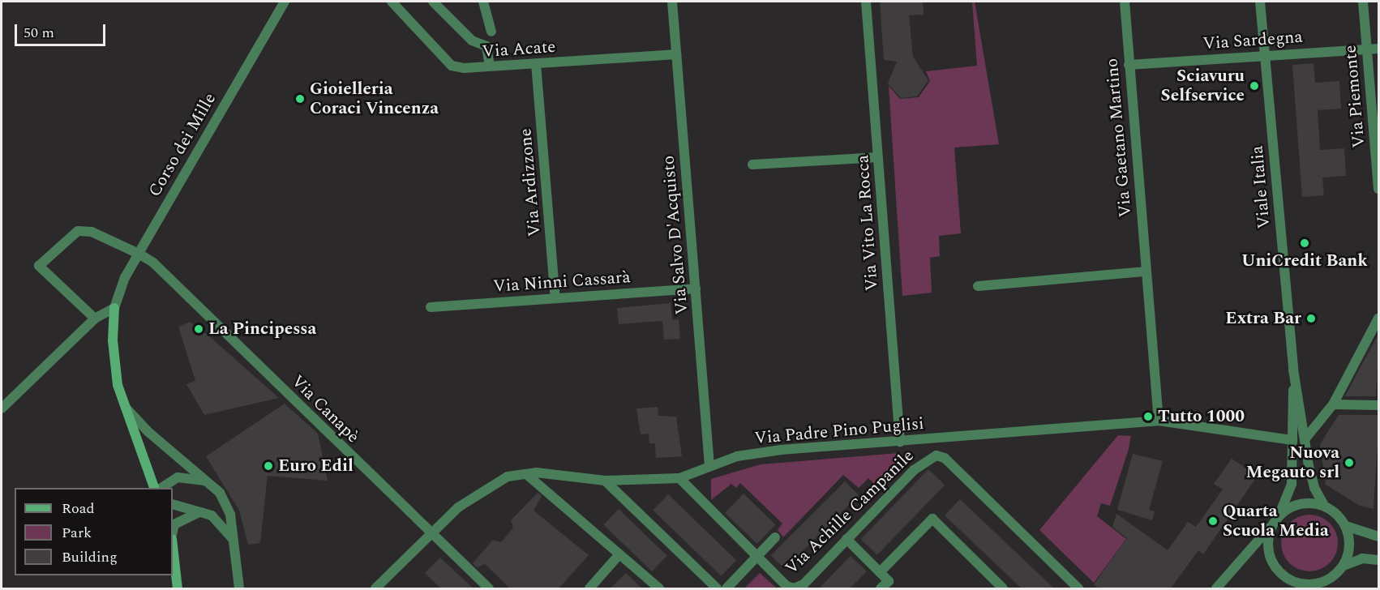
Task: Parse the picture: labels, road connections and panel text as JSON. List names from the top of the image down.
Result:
{
  "streets": {
    "street": [
      "Via Sardegna",
      "Via Acate",
      "Via Piemonte",
      "Via Gaetano Martino",
      "Corso dei Mille",
      "Via Ardizzone",
      "Viale Italia",
      "Via Vito La Rocca",
      "Via Salvo D'Acquisto",
      "Via Ninni Cassarà",
      "Via Canapè",
      "Via Padre Pino Puglisi",
      "Via Achille Campanile"
    ]
  },
  "crossings": [
    ["Via Sardegna", "Via Piemonte"],
    ["Via Sardegna", "Via Gaetano Martino"],
    ["Via Sardegna", "Viale Italia"],
    ["Via Acate", "Via Ardizzone"],
    ["Via Acate", "Via Salvo D'Acquisto"],
    ["Via Gaetano Martino", "Via Padre Pino Puglisi"],
    ["Corso dei Mille", "Via Canapè"],
    ["Via Ardizzone", "Via Ninni Cassarà"],
    ["Viale Italia", "Via Padre Pino Puglisi"],
    ["Via Vito La Rocca", "Via Padre Pino Puglisi"],
    ["Via Salvo D'Acquisto", "Via Ninni Cassarà"],
    ["Via Salvo D'Acquisto", "Via Padre Pino Puglisi"],
    ["Via Canapè", "Via Padre Pino Puglisi"]
  ],
  "places": [
    "Sciavuru Selfservice",
    "Gioielleria Coraci Vincenza",
    "UniCredit Bank",
    "Extra Bar",
    "La Pincipessa",
    "Tutto 1000",
    "Nuova Megauto srl",
    "Euro Edil",
    "Quarta Scuola Media"
  ],
  "legend": ["Road", "Park", "Building"],
  "scale_bar": "50 m"
}
